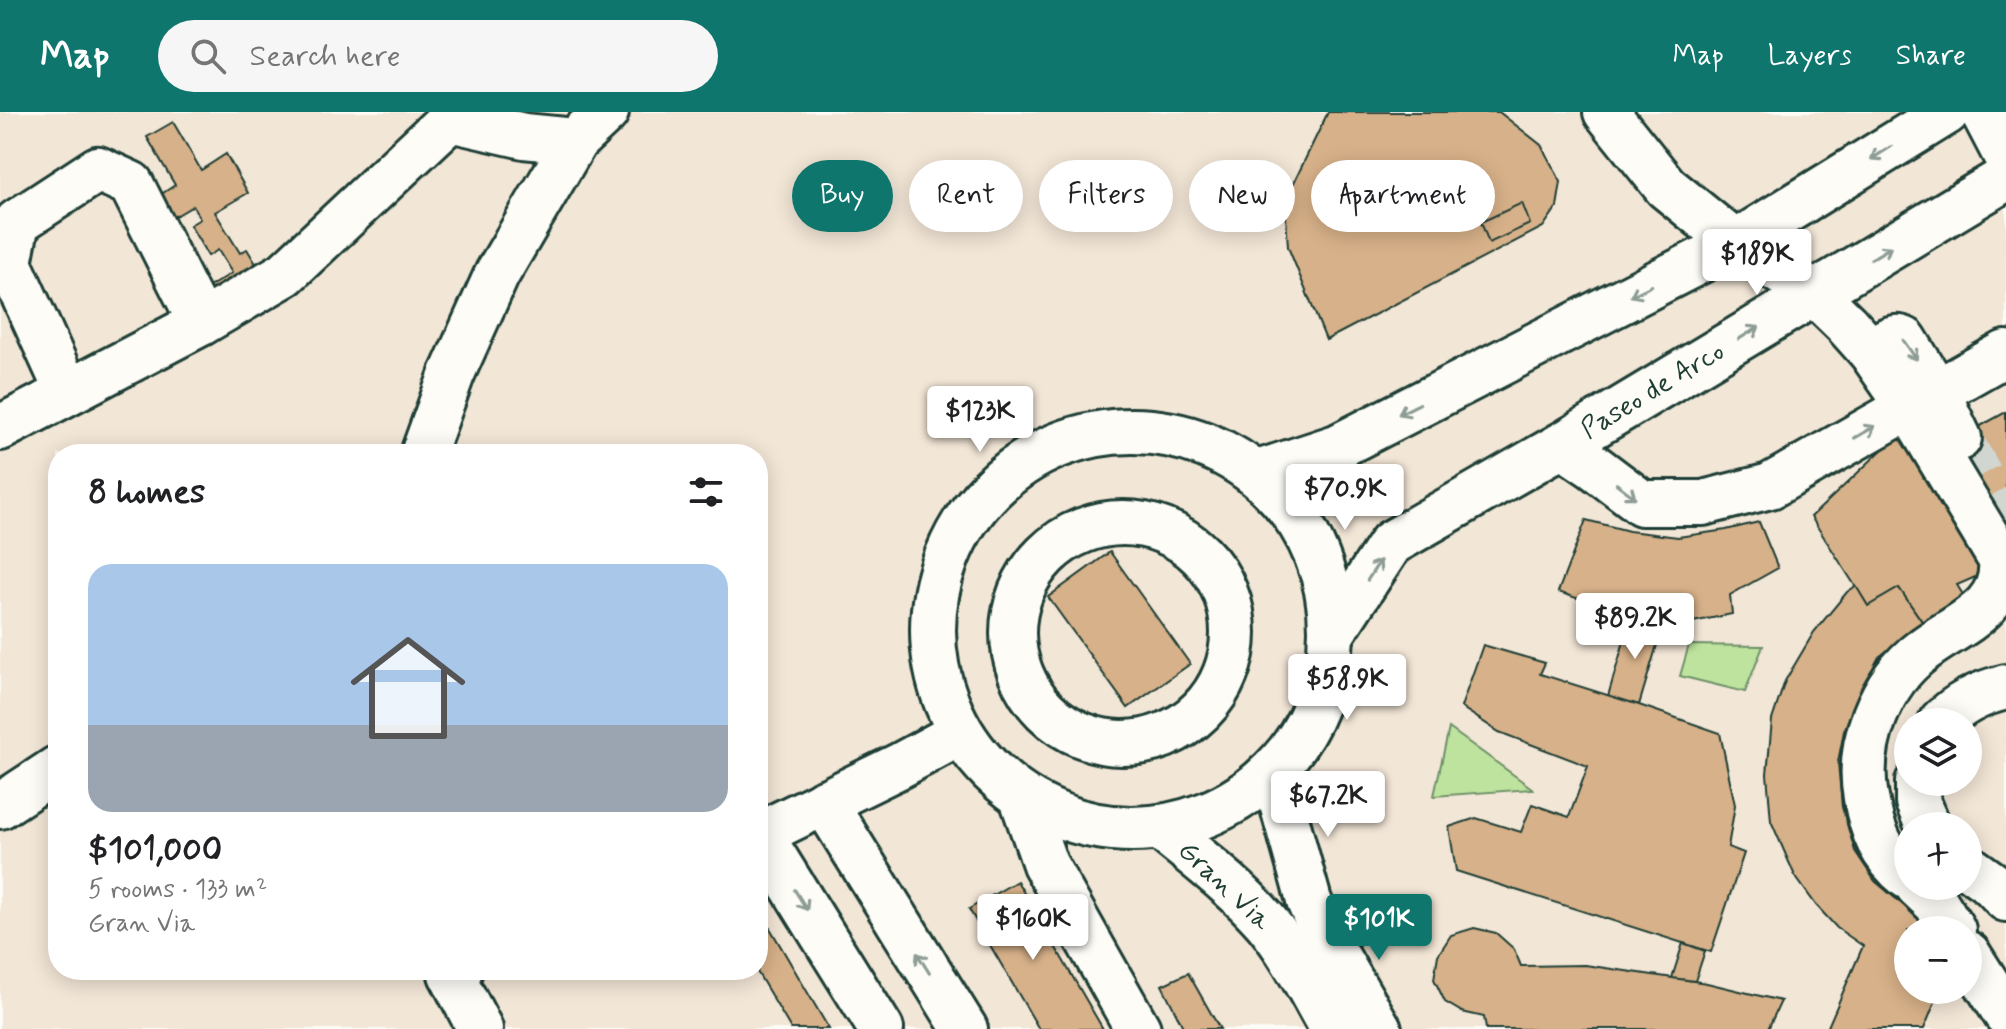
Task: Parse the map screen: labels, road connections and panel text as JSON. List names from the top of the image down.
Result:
{
  "streets": {
    "street": ["Paseo de Arco", "Gran Via"]
  },
  "page": {
    "header": "Map",
    "search": "Search here",
    "nav": ["Map", "Layers", "Share"],
    "chip": [
      "Buy",
      "Rent",
      "Filters",
      "New",
      "Apartment"
    ],
    "price": [
      "$189K",
      "$123K",
      "$70.9K",
      "$89.2K",
      "$58.9K",
      "$67.2K",
      "$160K",
      "$101K"
    ],
    "heading": "8 homes",
    "list": [
      {
        "name": "$101,000",
        "note": "5 rooms · 133 m² · Gran Via"
      }
    ],
    "map_buttons": ["+", "−"]
  }
}
